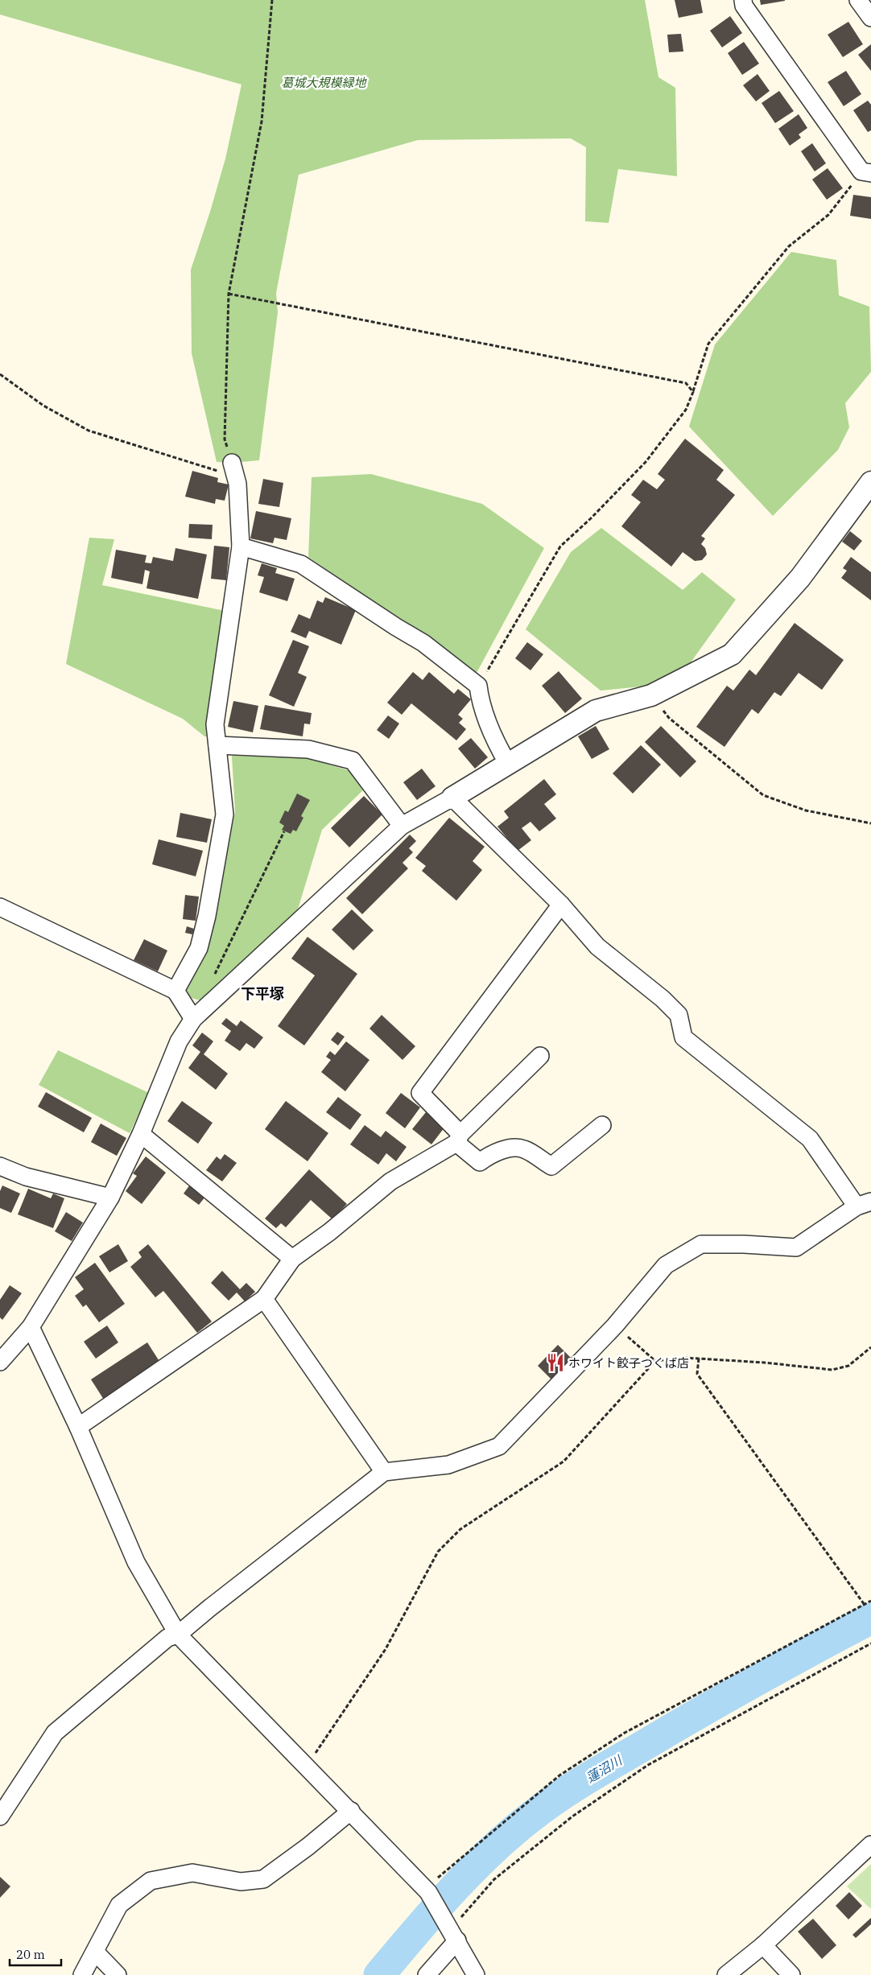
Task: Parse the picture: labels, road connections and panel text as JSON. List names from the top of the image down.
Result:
{
  "districts": ["下平塚"],
  "water": ["蓮沼川"],
  "parks": ["葛城大規模緑地"],
  "places": {
    "restaurant": ["ホワイト餃子つくば店"]
  },
  "scale_bar": "20 m"
}
